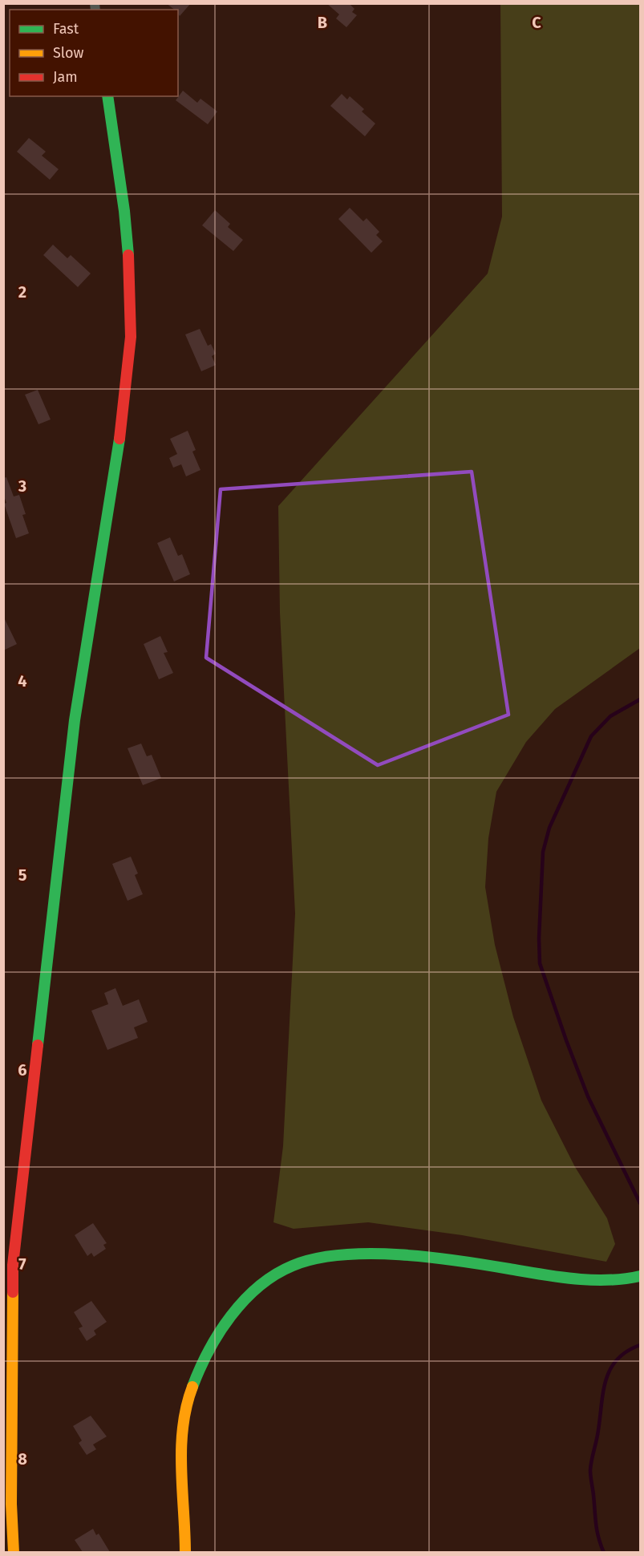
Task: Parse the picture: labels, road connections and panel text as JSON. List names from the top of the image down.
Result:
{
  "legend": ["Fast", "Slow", "Jam"],
  "grid": {
    "columns": ["B", "C"],
    "rows": [
      "2",
      "3",
      "4",
      "5",
      "6",
      "7",
      "8"
    ]
  }
}
